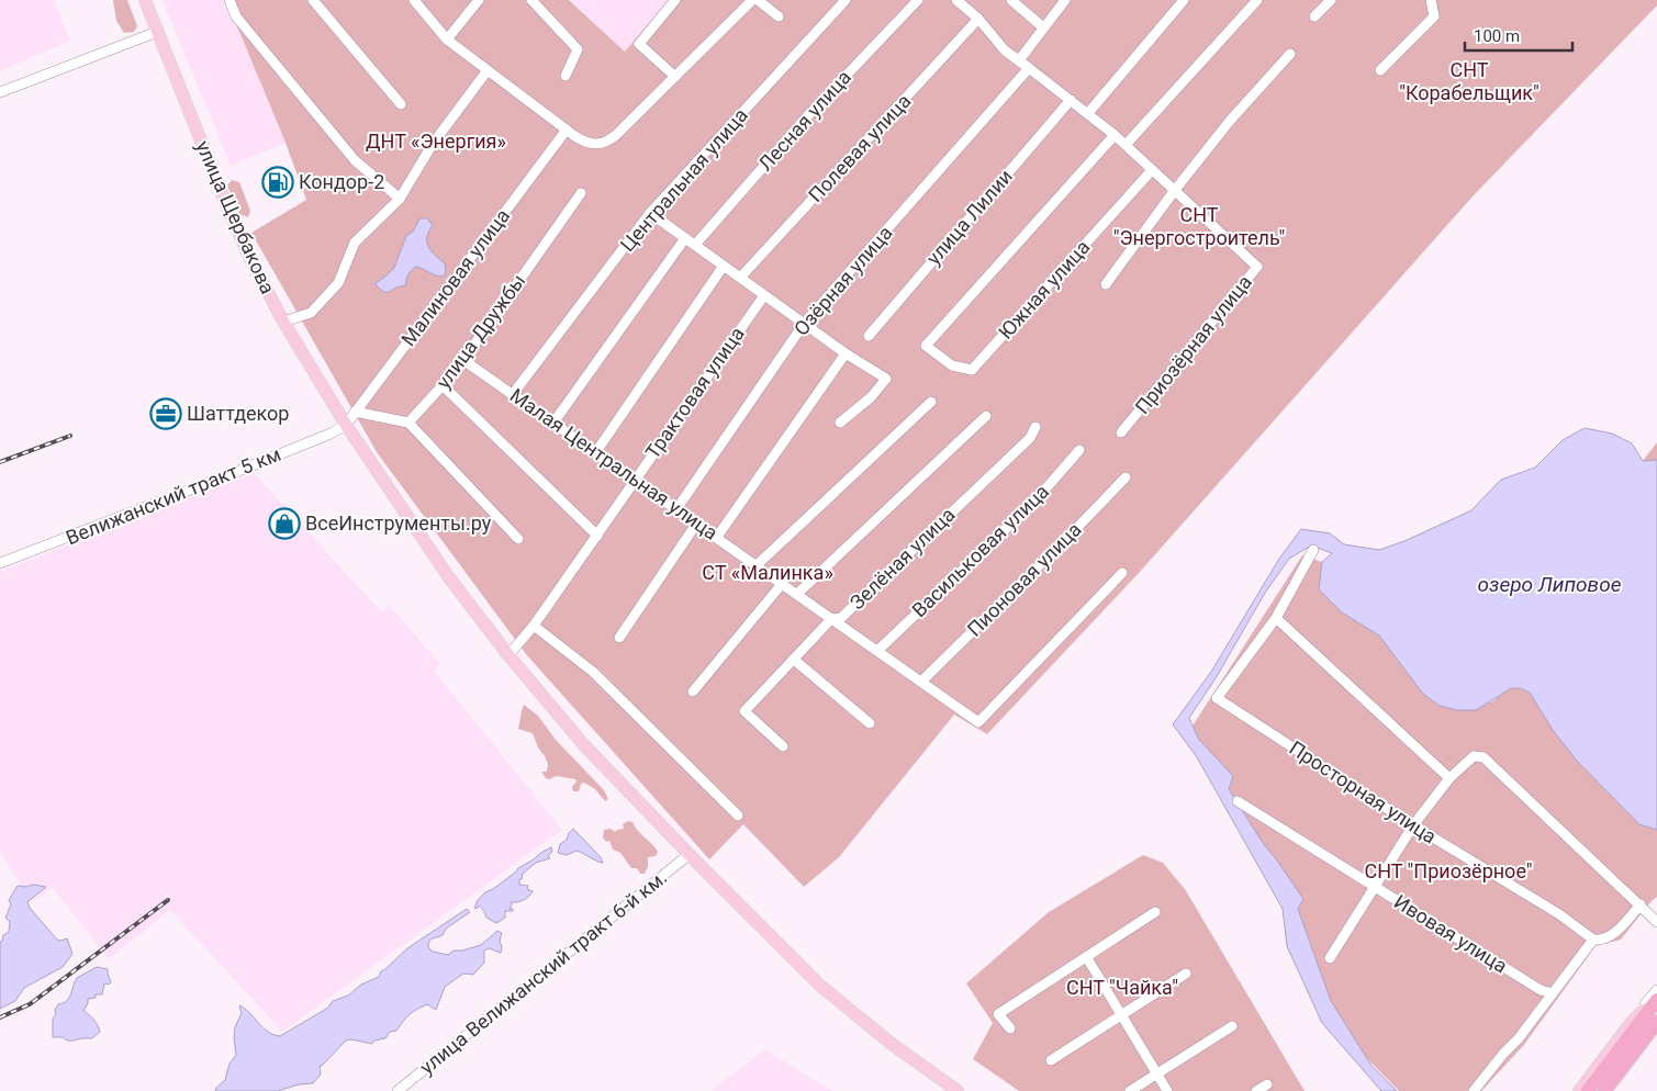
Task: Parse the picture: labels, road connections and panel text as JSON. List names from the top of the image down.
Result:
{
  "streets": {
    "main road": ["улица Щербакова"],
    "street": [
      "Лесная улица",
      "Полевая улица",
      "Центральная улица",
      "улица Лилии",
      "Малиновая улица",
      "Озёрная улица",
      "Южная улица",
      "улица Дружбы",
      "Приозёрная улица",
      "Трактовая улица",
      "Малая Центральная улица",
      "Велижанский тракт 5 км",
      "Васильковая улица",
      "Зелёная улица",
      "Пионовая улица",
      "Просторная улица",
      "Ивовая улица",
      "улица Велижанский тракт 6-й км."
    ]
  },
  "crossings": [
    ["Центральная улица", "Малая Центральная улица"],
    ["улица Щербакова", "Малиновая улица"],
    ["улица Щербакова", "Трактовая улица"],
    ["улица Щербакова", "Велижанский тракт 5 км"],
    ["улица Щербакова", "улица Велижанский тракт 6-й км."],
    ["Малиновая улица", "Велижанский тракт 5 км"],
    ["Озёрная улица", "Малая Центральная улица"],
    ["улица Дружбы", "Малая Центральная улица"],
    ["Трактовая улица", "Малая Центральная улица"],
    ["Малая Центральная улица", "Васильковая улица"],
    ["Малая Центральная улица", "Зелёная улица"],
    ["Малая Центральная улица", "Пионовая улица"]
  ],
  "water": ["озеро Липовое"],
  "parks": [
    "СНТ \"Корабельщик\"",
    "ДНТ «Энергия»",
    "СНТ \"Энергостроитель\"",
    "CТ «Малинка»",
    "СНТ \"Приозёрное\"",
    "СНТ \"Чайка\""
  ],
  "places": {
    "fuel station": ["Кондор-2"],
    "office": ["Шаттдекор"],
    "shop": ["ВсеИнструменты.ру"]
  },
  "scale_bar": "100 m"
}
